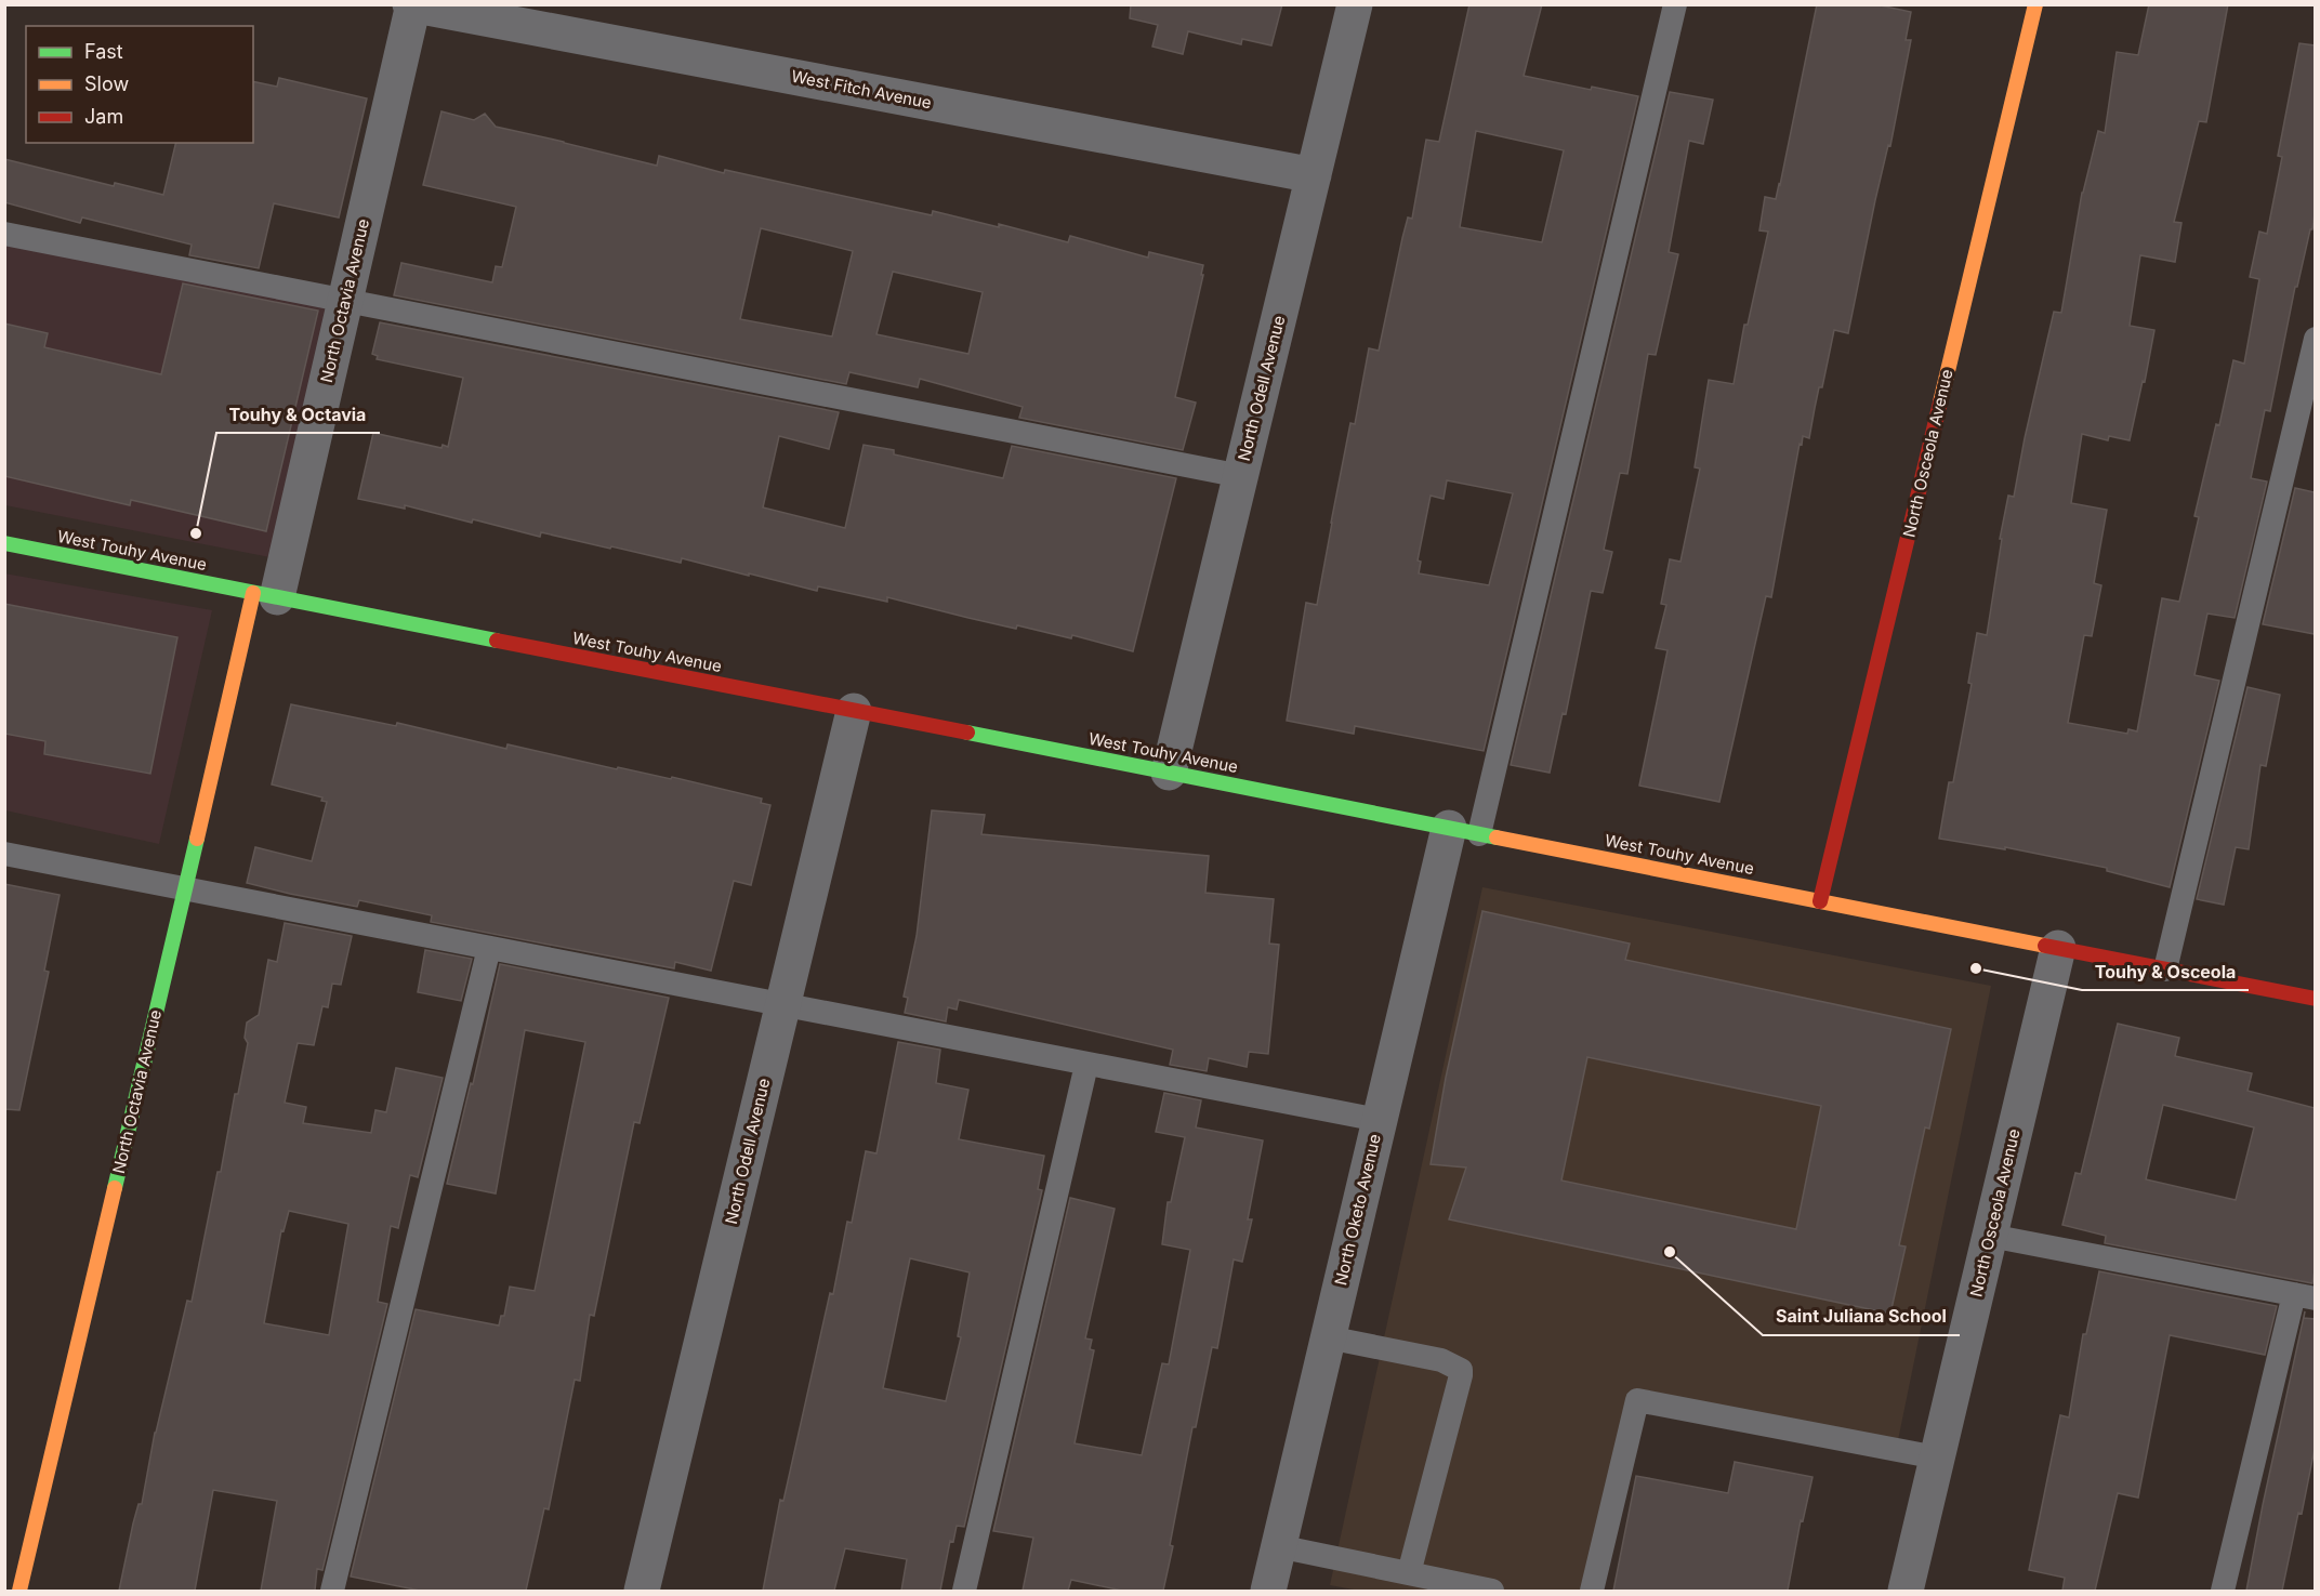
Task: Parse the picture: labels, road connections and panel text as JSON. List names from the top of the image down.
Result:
{
  "streets": {
    "main road": ["North Octavia Avenue", "North Osceola Avenue", "West Touhy Avenue"],
    "street": ["West Fitch Avenue", "North Odell Avenue", "North Oketo Avenue"]
  },
  "crossings": [
    ["West Fitch Avenue", "North Octavia Avenue"],
    ["West Fitch Avenue", "North Odell Avenue"],
    ["North Octavia Avenue", "West Touhy Avenue"],
    ["North Odell Avenue", "West Touhy Avenue"],
    ["North Osceola Avenue", "West Touhy Avenue"],
    ["West Touhy Avenue", "North Oketo Avenue"]
  ],
  "places": ["Touhy & Octavia", "Touhy & Osceola", "Saint Juliana School"],
  "legend": ["Fast", "Slow", "Jam"]
}
